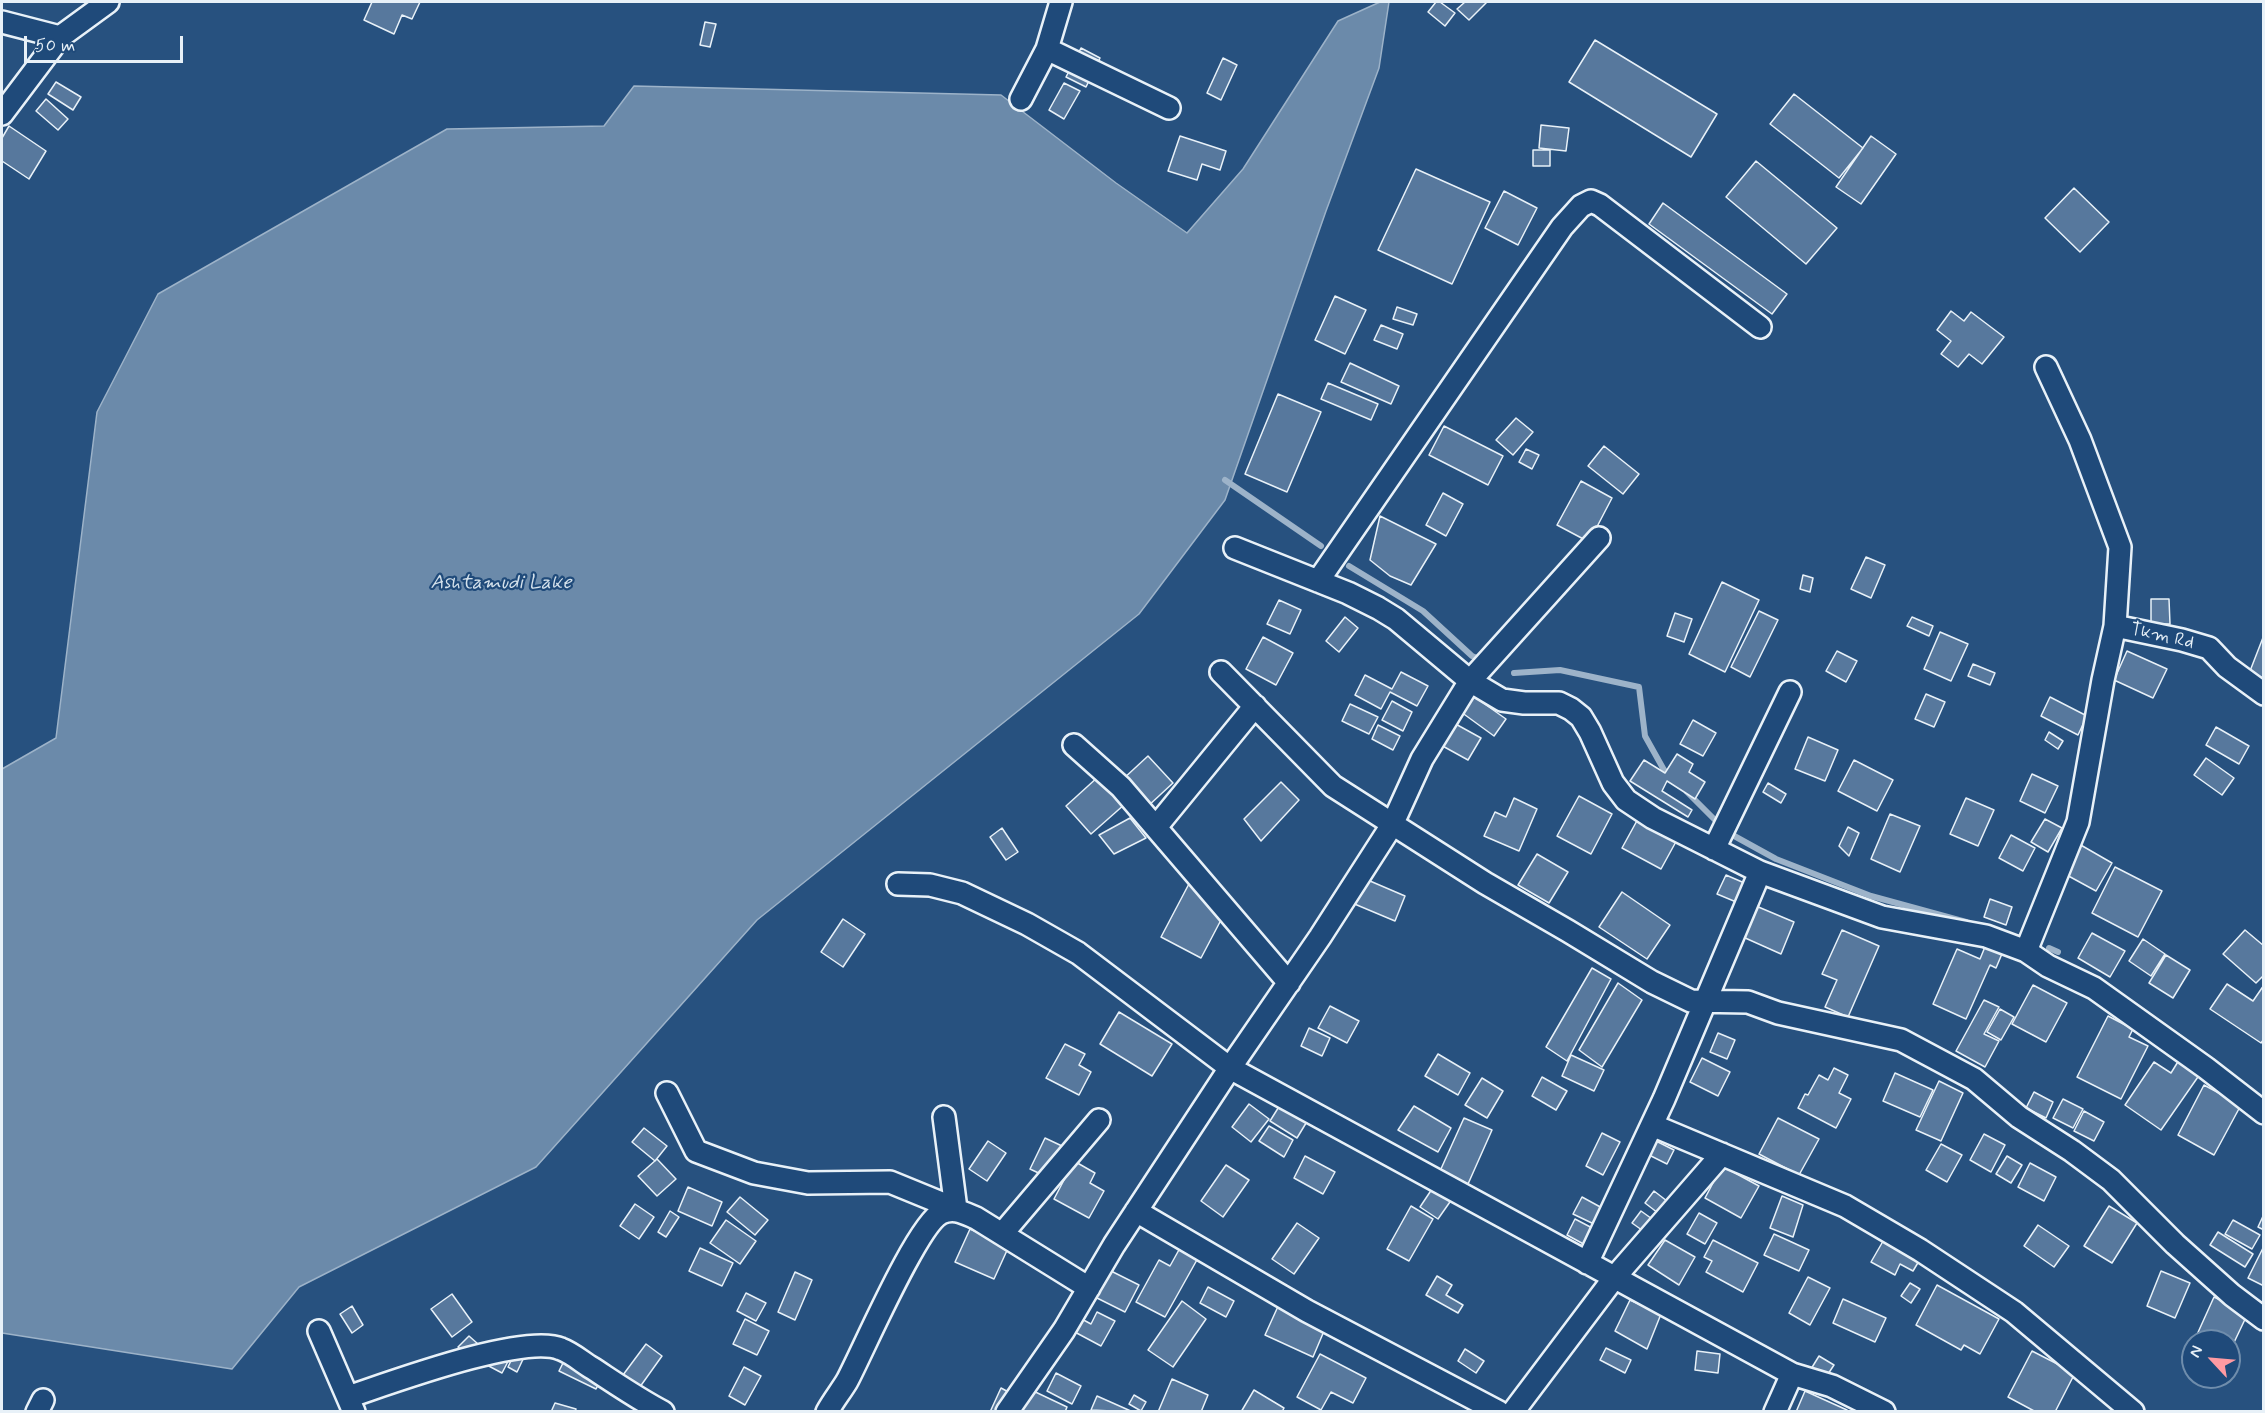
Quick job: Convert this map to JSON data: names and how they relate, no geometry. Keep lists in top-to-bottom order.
{
  "streets": {
    "street": ["Tkm Rd"]
  },
  "water": ["Ashtamudi Lake"],
  "scale_bar": "50 m",
  "north": "top left"
}
